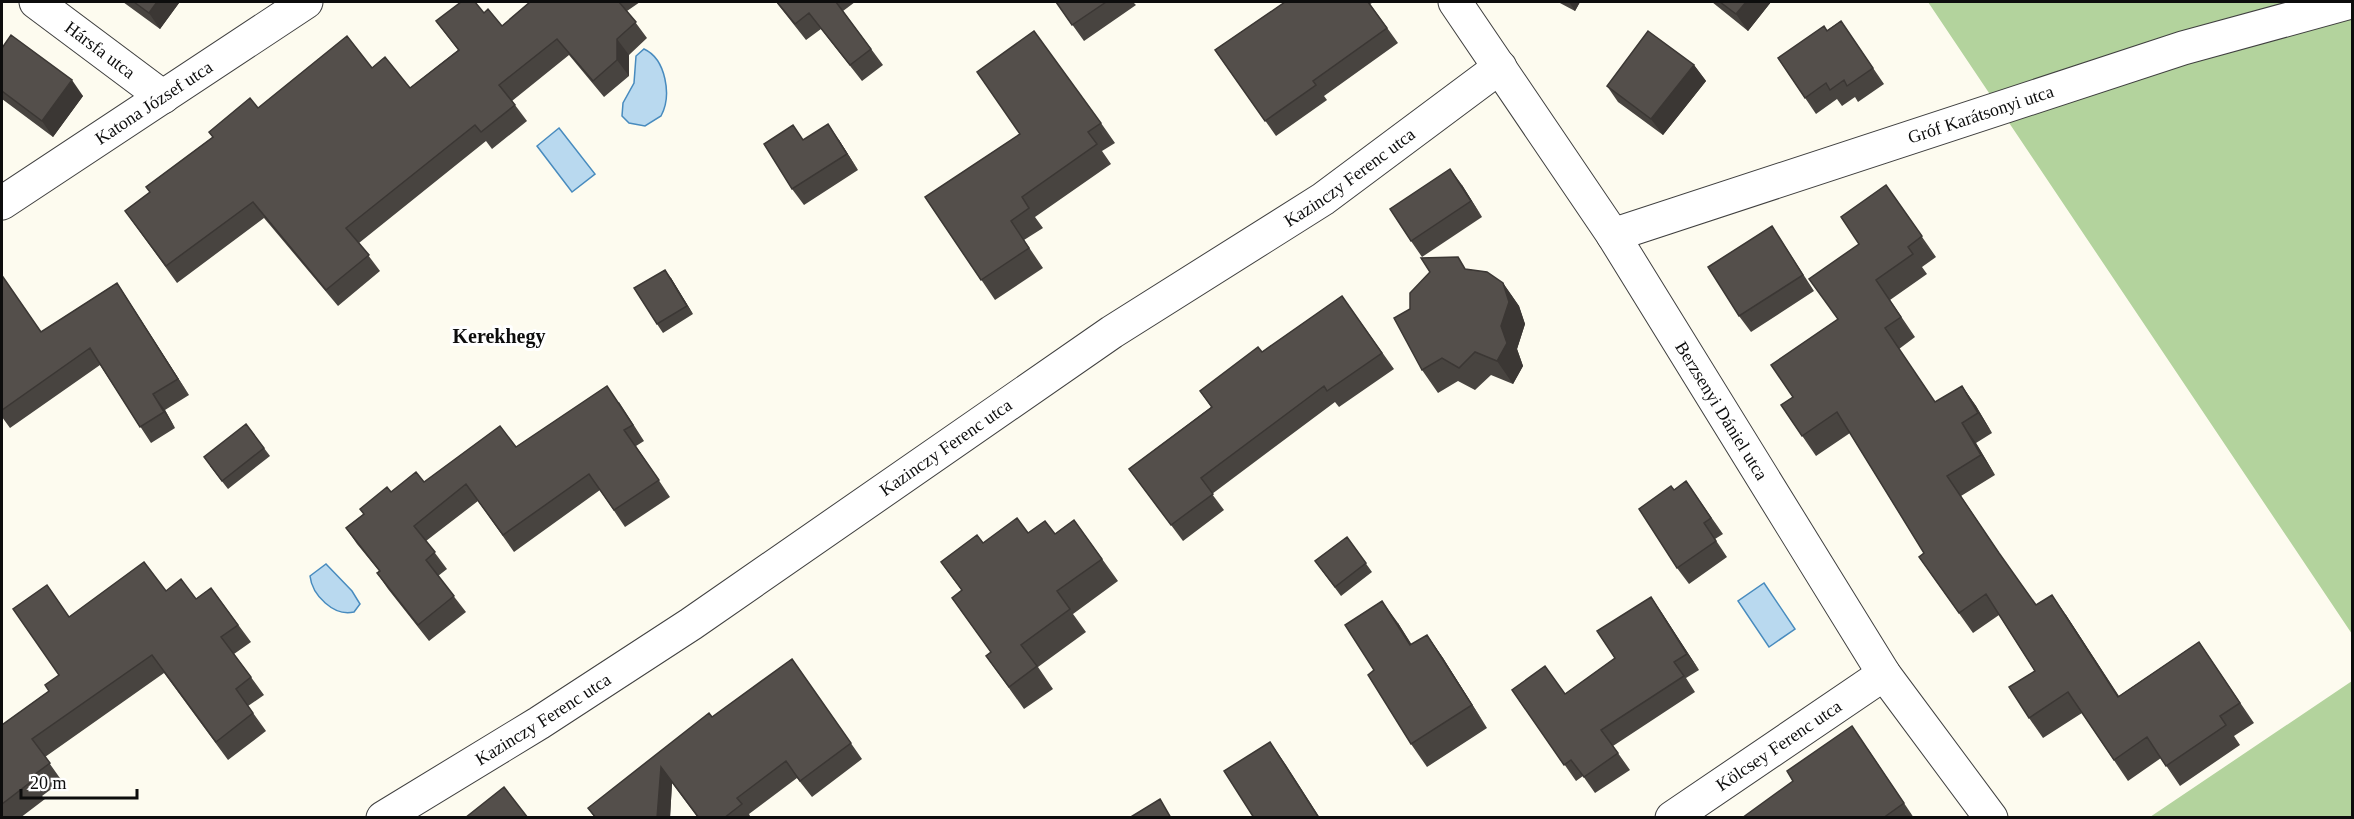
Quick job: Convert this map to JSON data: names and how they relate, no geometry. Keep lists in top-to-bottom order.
{
  "streets": {
    "street": [
      "Hársfa utca",
      "Katona József utca",
      "Gróf Karátsonyi utca",
      "Kazinczy Ferenc utca",
      "Berzsenyi Dániel utca",
      "Kölcsey Ferenc utca"
    ]
  },
  "crossings": [
    ["Hársfa utca", "Katona József utca"],
    ["Gróf Karátsonyi utca", "Berzsenyi Dániel utca"],
    ["Kazinczy Ferenc utca", "Berzsenyi Dániel utca"],
    ["Berzsenyi Dániel utca", "Kölcsey Ferenc utca"]
  ],
  "districts": ["Kerekhegy"],
  "scale_bar": "20 m"
}
